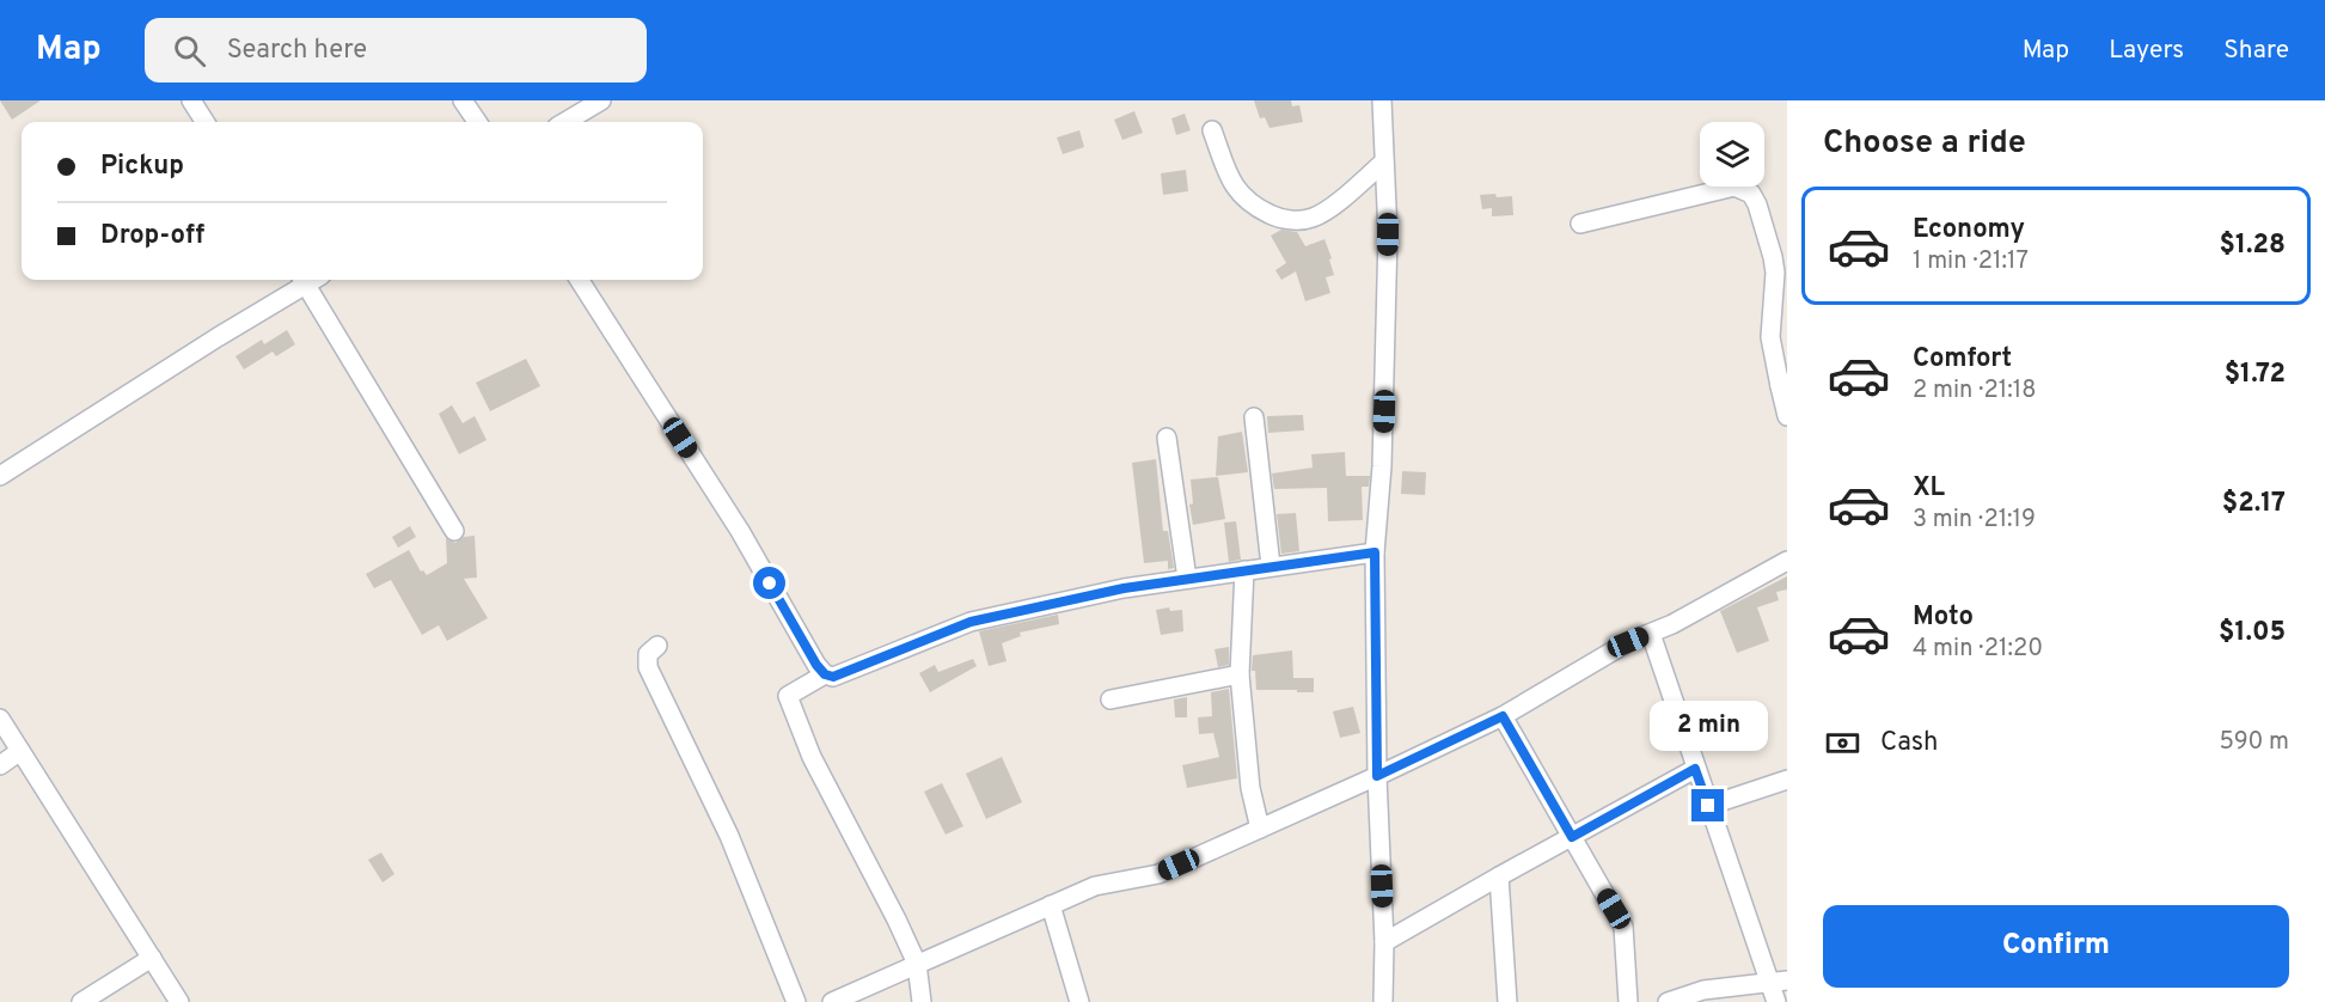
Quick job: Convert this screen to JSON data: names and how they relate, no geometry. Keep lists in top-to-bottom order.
{
  "page": {
    "header": "Map",
    "search": "Search here",
    "nav": ["Map", "Layers", "Share"],
    "heading": "Choose a ride",
    "banner": ["Pickup", "Drop-off"],
    "list": [
      {
        "name": "Economy",
        "note": "1 min · 21:17",
        "value": "$1.28"
      },
      {
        "name": "Comfort",
        "note": "2 min · 21:18",
        "value": "$1.72"
      },
      {
        "name": "XL",
        "note": "3 min · 21:19",
        "value": "$2.17"
      },
      {
        "name": "Moto",
        "note": "4 min · 21:20",
        "value": "$1.05"
      }
    ],
    "bubble": "2 min",
    "pay": ["Cash", "590 m"],
    "buttons": "Confirm"
  }
}
